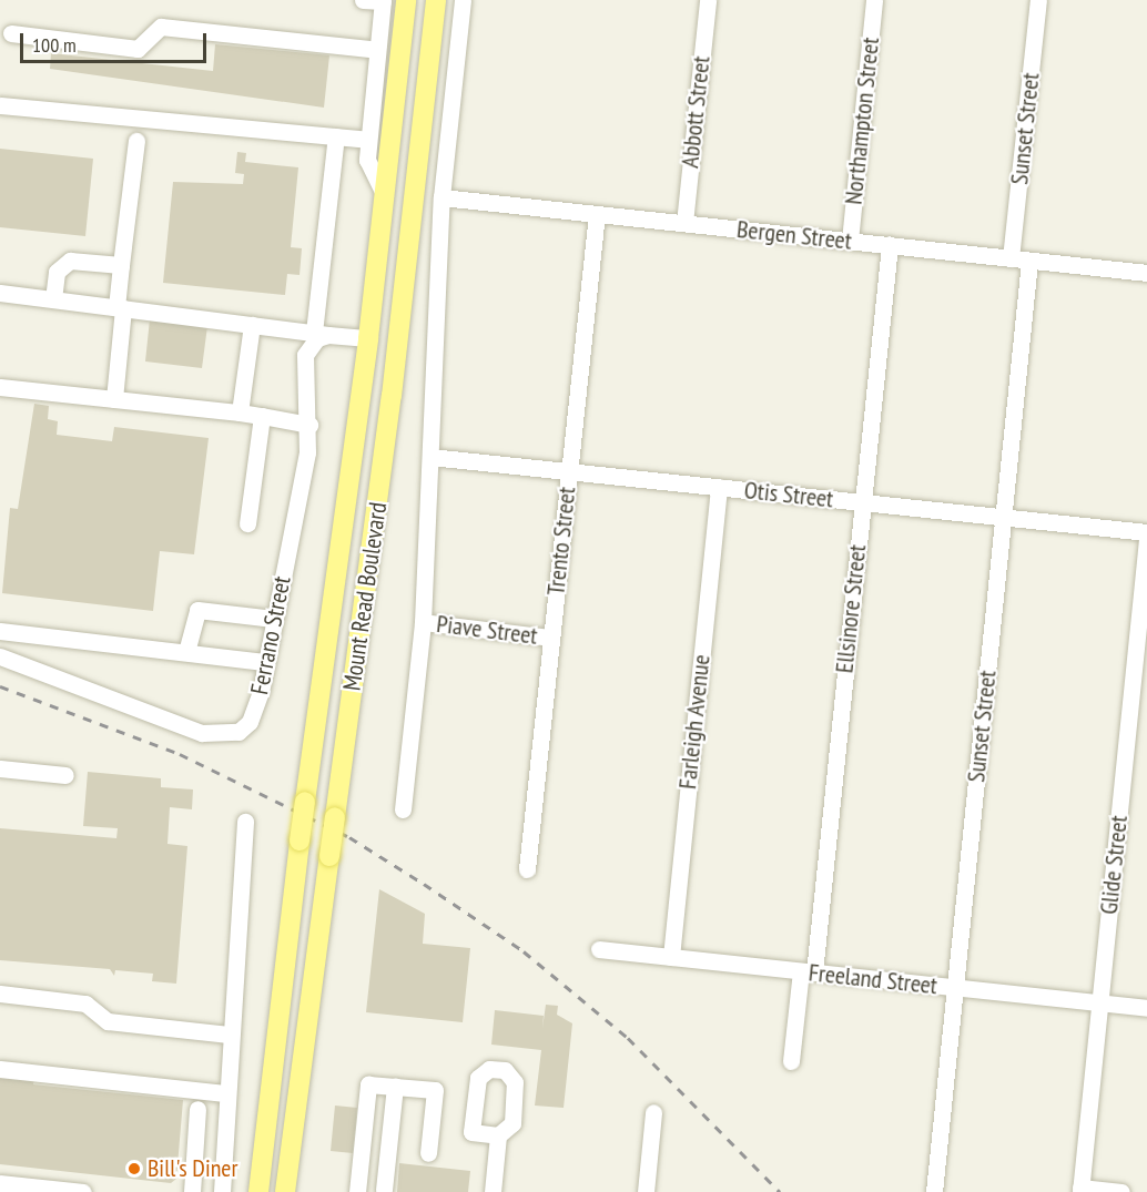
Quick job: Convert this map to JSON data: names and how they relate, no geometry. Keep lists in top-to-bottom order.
{
  "streets": {
    "main road": ["Mount Read Boulevard"],
    "street": [
      "Abbott Street",
      "Northampton Street",
      "Sunset Street",
      "Bergen Street",
      "Otis Street",
      "Trento Street",
      "Ellsinore Street",
      "Piave Street",
      "Ferrano Street",
      "Farleigh Avenue",
      "Glide Street",
      "Freeland Street"
    ]
  },
  "crossings": [
    ["Abbott Street", "Bergen Street"],
    ["Northampton Street", "Bergen Street"],
    ["Sunset Street", "Bergen Street"],
    ["Sunset Street", "Otis Street"],
    ["Sunset Street", "Freeland Street"],
    ["Bergen Street", "Trento Street"],
    ["Bergen Street", "Mount Read Boulevard"],
    ["Bergen Street", "Ellsinore Street"],
    ["Otis Street", "Trento Street"],
    ["Otis Street", "Mount Read Boulevard"],
    ["Otis Street", "Ellsinore Street"],
    ["Otis Street", "Farleigh Avenue"],
    ["Trento Street", "Piave Street"],
    ["Mount Read Boulevard", "Piave Street"],
    ["Ellsinore Street", "Freeland Street"],
    ["Farleigh Avenue", "Freeland Street"],
    ["Glide Street", "Freeland Street"]
  ],
  "places": ["Bill's Diner"],
  "scale_bar": "100 m"
}
